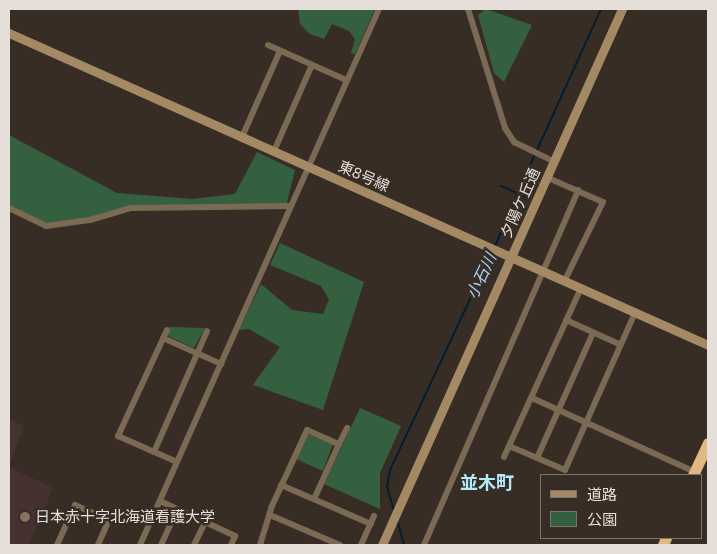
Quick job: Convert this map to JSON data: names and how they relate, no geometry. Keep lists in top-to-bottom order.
{
  "streets": {
    "street": ["東8号線", "夕陽ケ丘通"]
  },
  "crossings": [
    ["東8号線", "夕陽ケ丘通"]
  ],
  "districts": ["並木町"],
  "water": ["小石川"],
  "places": ["日本赤十字北海道看護大学"],
  "legend": ["道路", "公園"]
}
